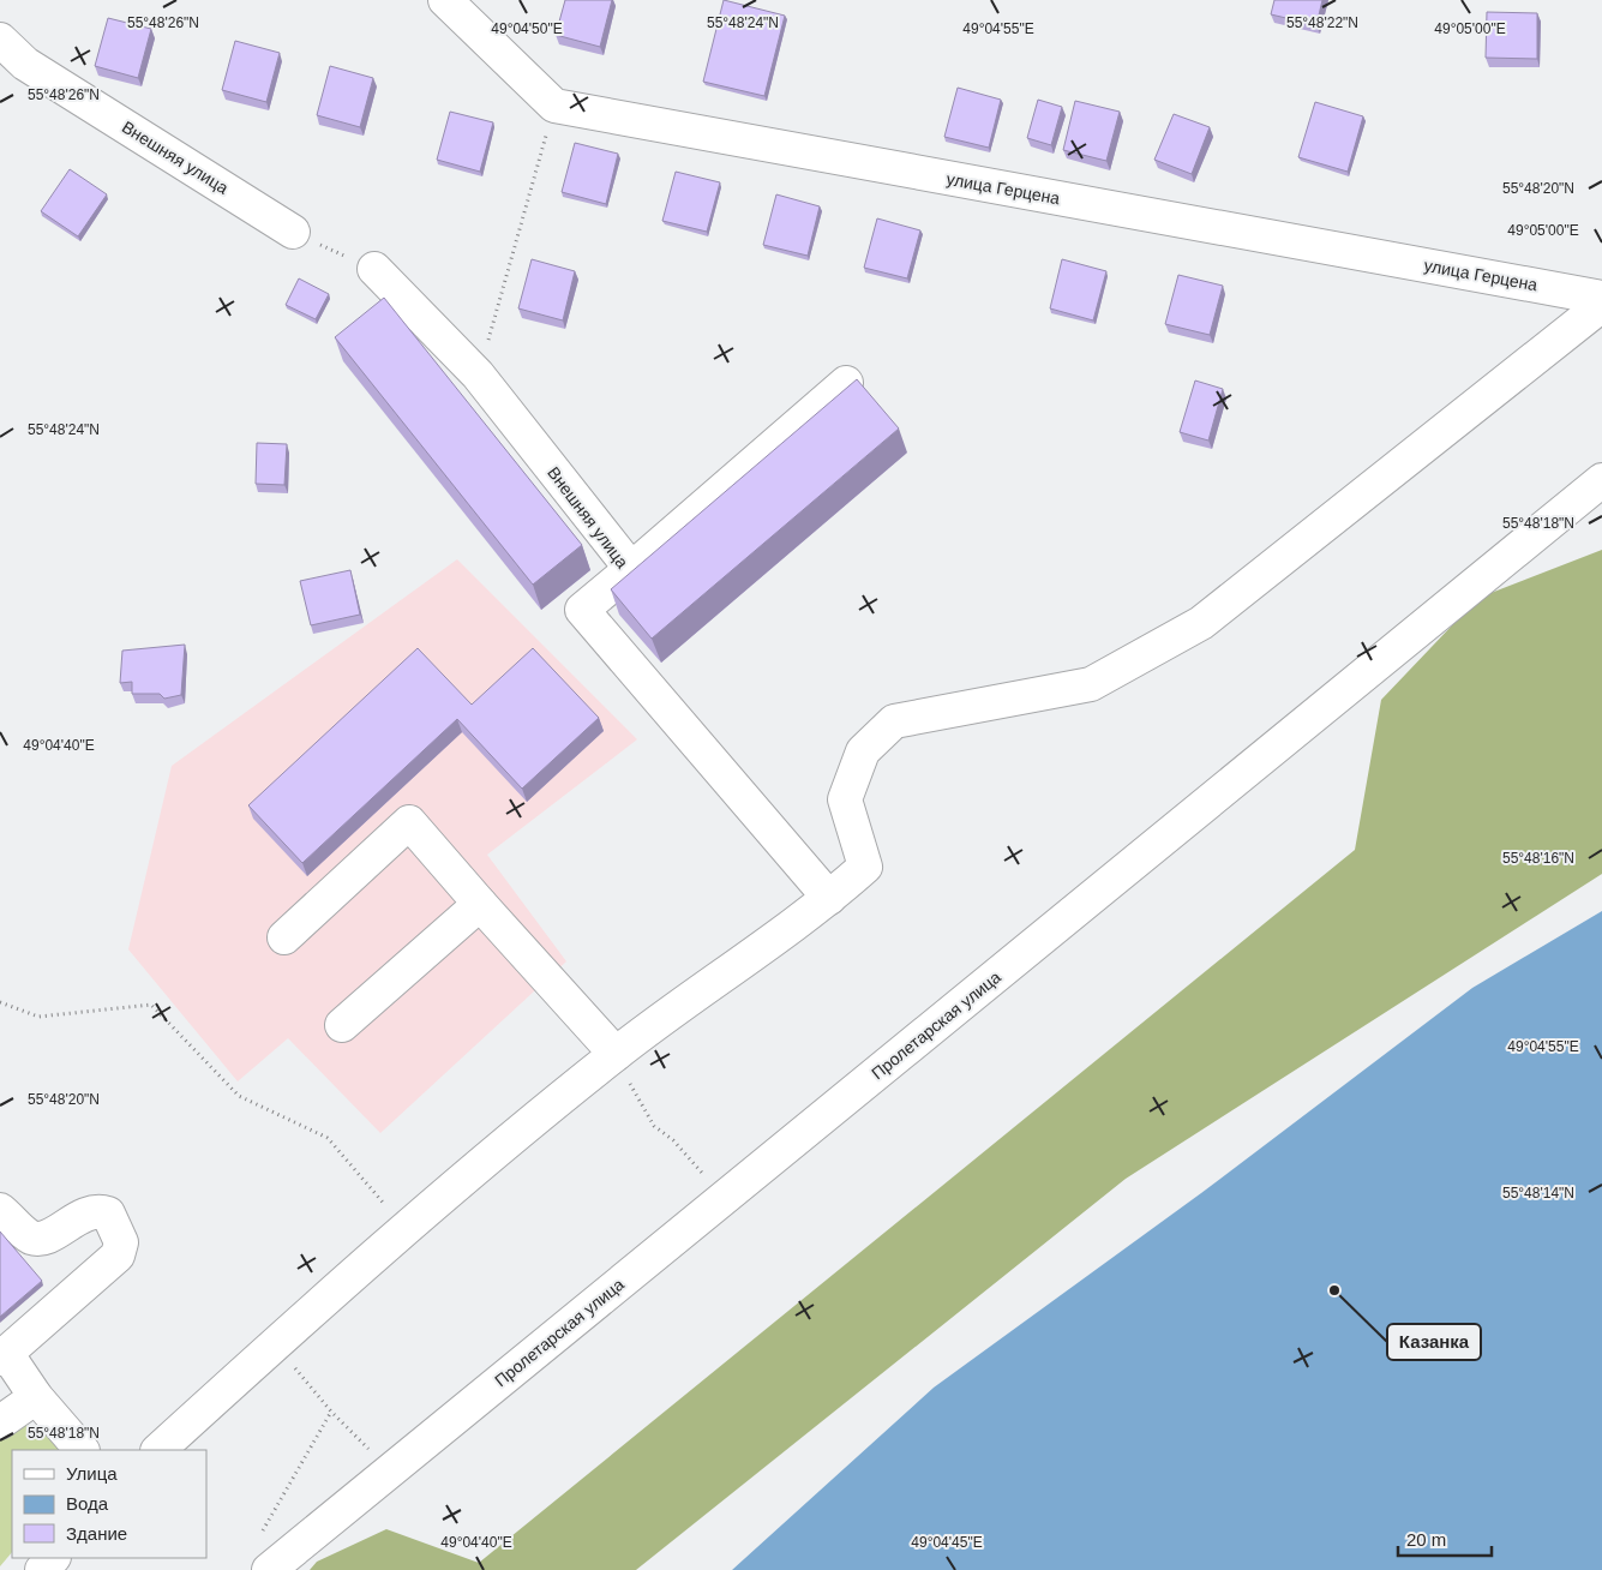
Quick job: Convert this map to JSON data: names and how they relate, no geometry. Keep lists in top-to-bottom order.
{
  "streets": {
    "street": ["Внешняя улица", "улица Герцена", "Пролетарская улица"]
  },
  "places": ["Казанка"],
  "legend": ["Улица", "Вода", "Здание"],
  "scale_bar": "20 m",
  "coordinates": [
    "55°48'24\"N",
    "55°48'22\"N",
    "55°48'26\"N",
    "49°04'50\"E",
    "49°04'55\"E",
    "49°05'00\"E",
    "55°48'20\"N",
    "55°48'18\"N",
    "49°04'40\"E",
    "55°48'16\"N",
    "55°48'14\"N",
    "49°04'45\"E"
  ]
}
